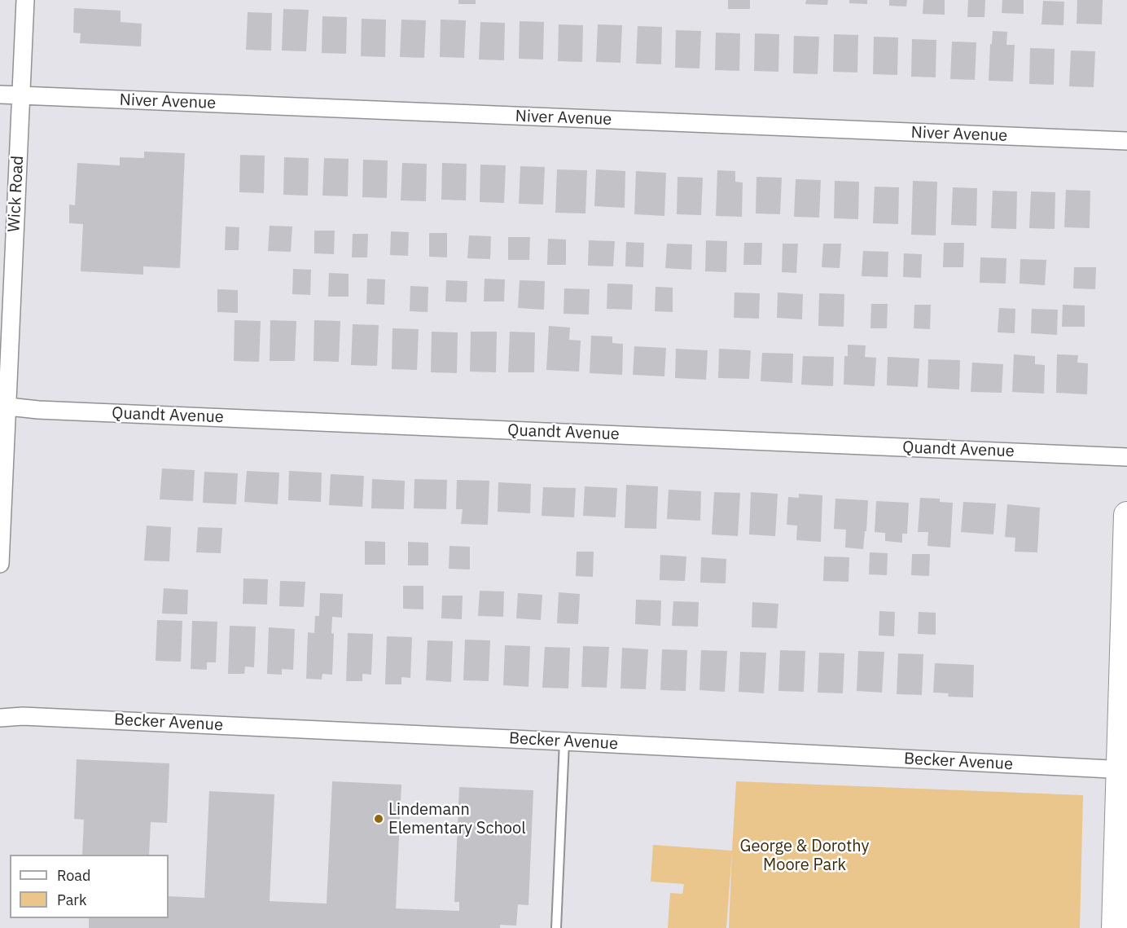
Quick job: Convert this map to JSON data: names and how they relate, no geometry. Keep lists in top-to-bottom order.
{
  "streets": {
    "street": [
      "Niver Avenue",
      "Wick Road",
      "Quandt Avenue",
      "Becker Avenue"
    ]
  },
  "crossings": [
    ["Niver Avenue", "Wick Road"],
    ["Wick Road", "Quandt Avenue"]
  ],
  "parks": ["George & Dorothy Moore Park"],
  "places": ["Lindemann Elementary School"],
  "legend": ["Road", "Park"]
}
